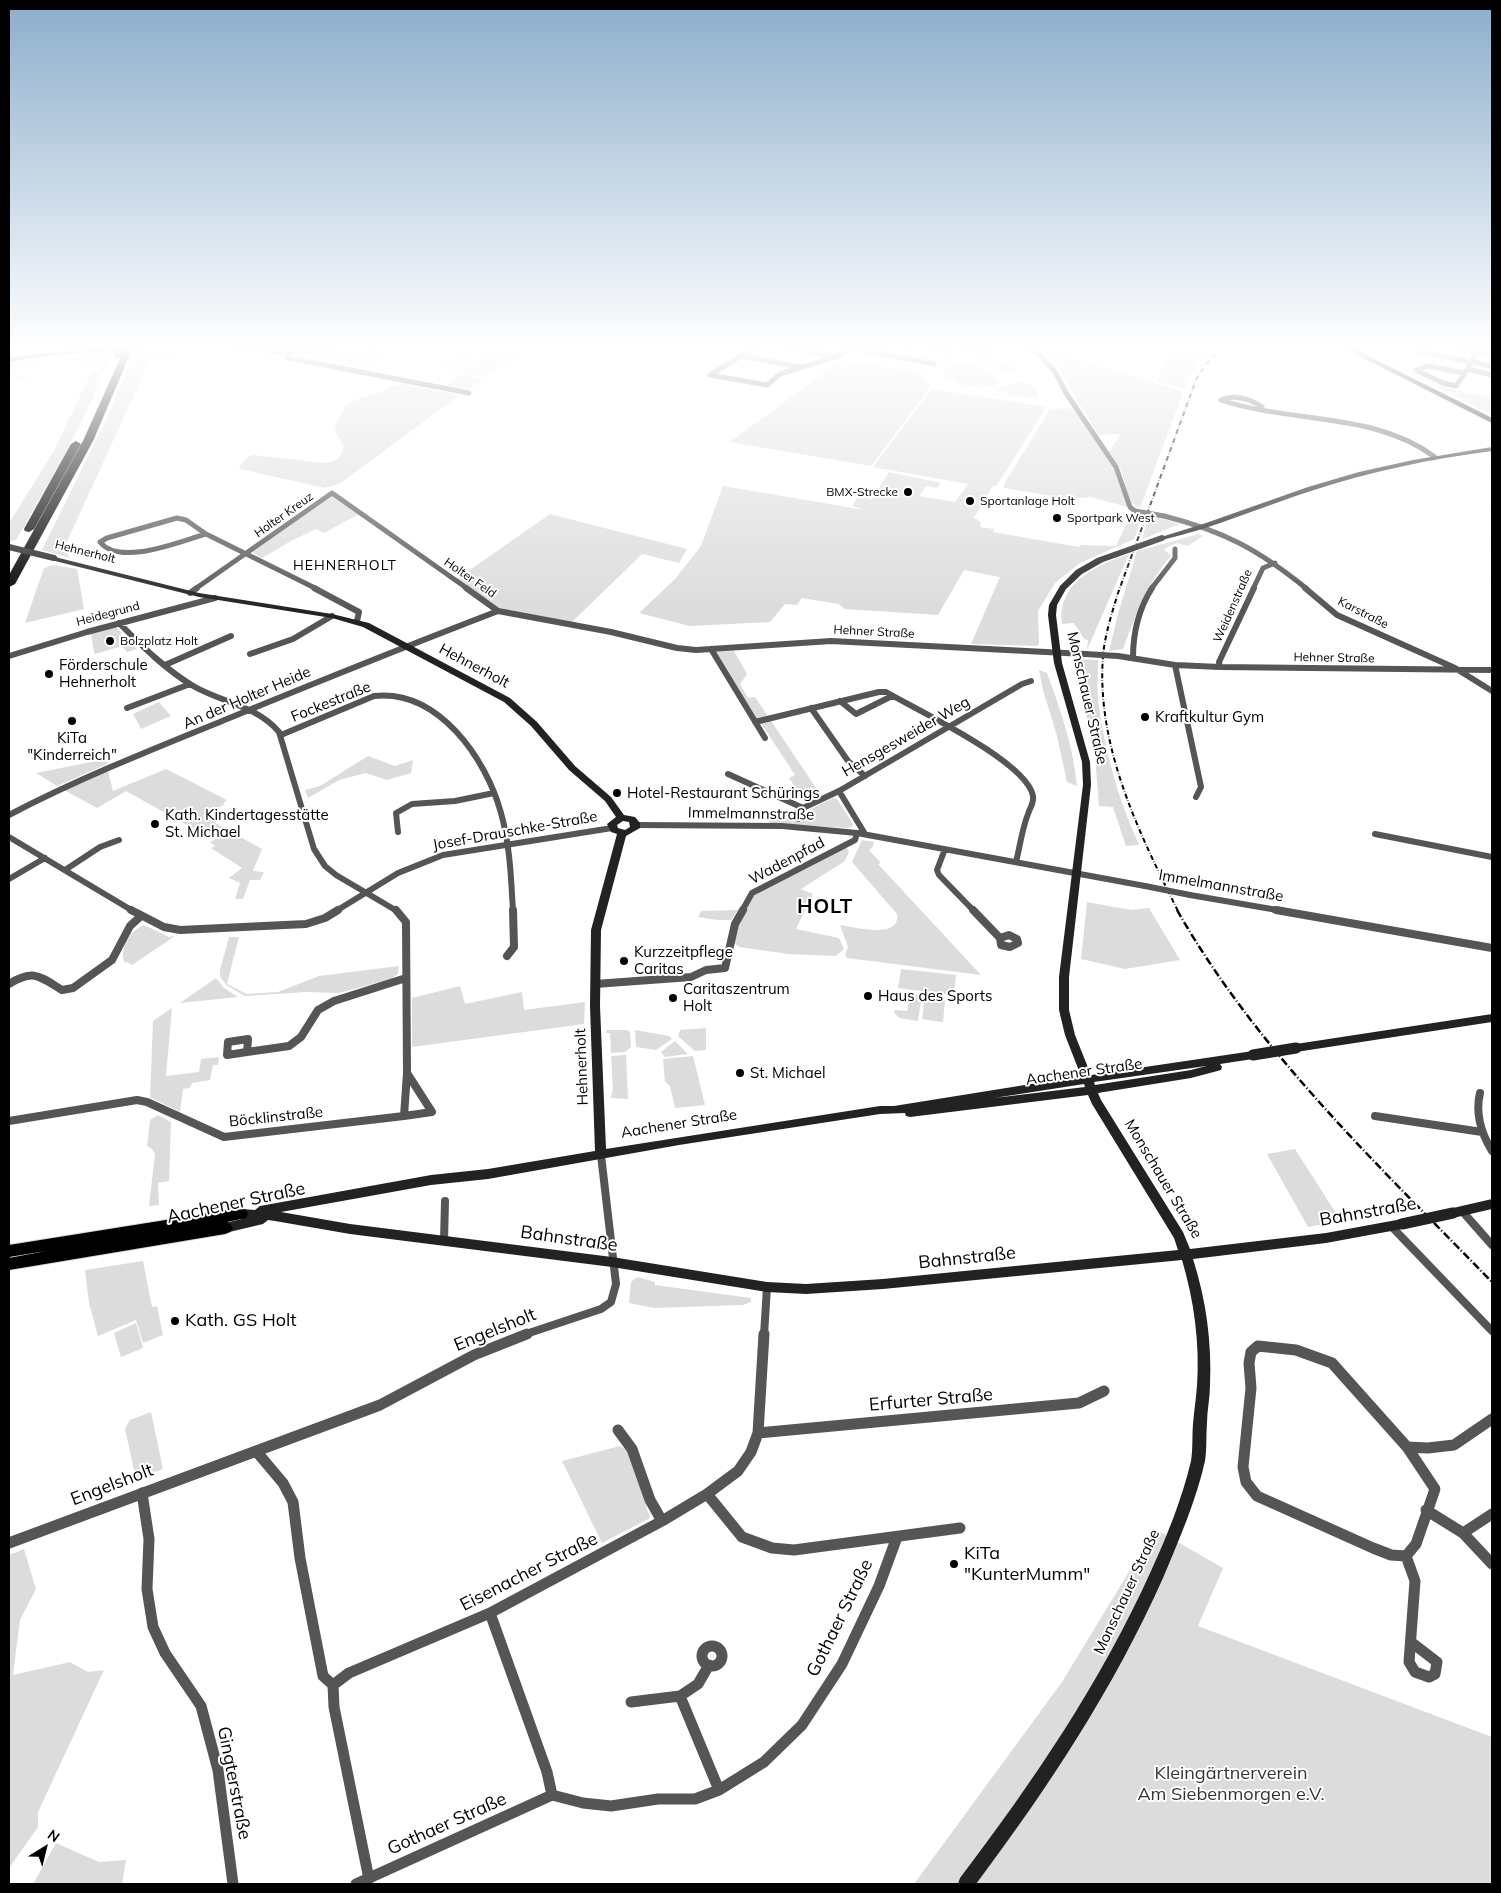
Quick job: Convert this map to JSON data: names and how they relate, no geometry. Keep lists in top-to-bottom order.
{
  "streets": {
    "main road": [
      "Hehnerholt",
      "Monschauer Straße",
      "Aachener Straße",
      "Bahnstraße"
    ],
    "street": [
      "Holter Kreuz",
      "Holter Feld",
      "Weidenstraße",
      "Karstraße",
      "Heidegrund",
      "Hehner Straße",
      "An der Holter Heide",
      "Fockestraße",
      "Hensgesweider Weg",
      "Immelmannstraße",
      "Josef-Drauschke-Straße",
      "Wadenpfad",
      "Böcklinstraße",
      "Engelsholt",
      "Erfurter Straße",
      "Eisenacher Straße",
      "Gothaer Straße",
      "Gingterstraße"
    ]
  },
  "crossings": [
    ["Holter Kreuz", "Hehnerholt"],
    ["Holter Kreuz", "Holter Feld"],
    ["Hehnerholt", "Heidegrund"],
    ["Hehnerholt", "An der Holter Heide"],
    ["Hehnerholt", "Immelmannstraße"],
    ["Hehnerholt", "Wadenpfad"],
    ["Hehnerholt", "Aachener Straße"],
    ["Hehnerholt", "Engelsholt"],
    ["Holter Feld", "Hehner Straße"],
    ["Holter Feld", "An der Holter Heide"],
    ["Weidenstraße", "Karstraße"],
    ["Weidenstraße", "Hehner Straße"],
    ["Karstraße", "Hehner Straße"],
    ["Karstraße", "Monschauer Straße"],
    ["Hehner Straße", "Monschauer Straße"],
    ["Monschauer Straße", "Immelmannstraße"],
    ["Monschauer Straße", "Aachener Straße"],
    ["Monschauer Straße", "Bahnstraße"],
    ["Fockestraße", "Josef-Drauschke-Straße"],
    ["Immelmannstraße", "Wadenpfad"],
    ["Aachener Straße", "Bahnstraße"],
    ["Aachener Straße", "Engelsholt"],
    ["Bahnstraße", "Engelsholt"],
    ["Bahnstraße", "Eisenacher Straße"],
    ["Engelsholt", "Gingterstraße"],
    ["Erfurter Straße", "Eisenacher Straße"],
    ["Eisenacher Straße", "Gothaer Straße"]
  ],
  "districts": ["HEHNERHOLT", "HOLT"],
  "parks": ["Kleingärtnerverein Am Siebenmorgen e.V."],
  "places": [
    "BMX-Strecke",
    "Sportanlage Holt",
    "Sportpark West",
    "Bolzplatz Holt",
    "Förderschule Hehnerholt",
    "Kraftkultur Gym",
    "KiTa \"Kinderreich\"",
    "Hotel-Restaurant Schürings",
    "Kath. Kindertagesstätte St. Michael",
    "Kurzzeitpflege Caritas",
    "Haus des Sports",
    "Caritaszentrum Holt",
    "St. Michael",
    "Kath. GS Holt",
    "KiTa \"KunterMumm\""
  ],
  "north": "top right"
}
